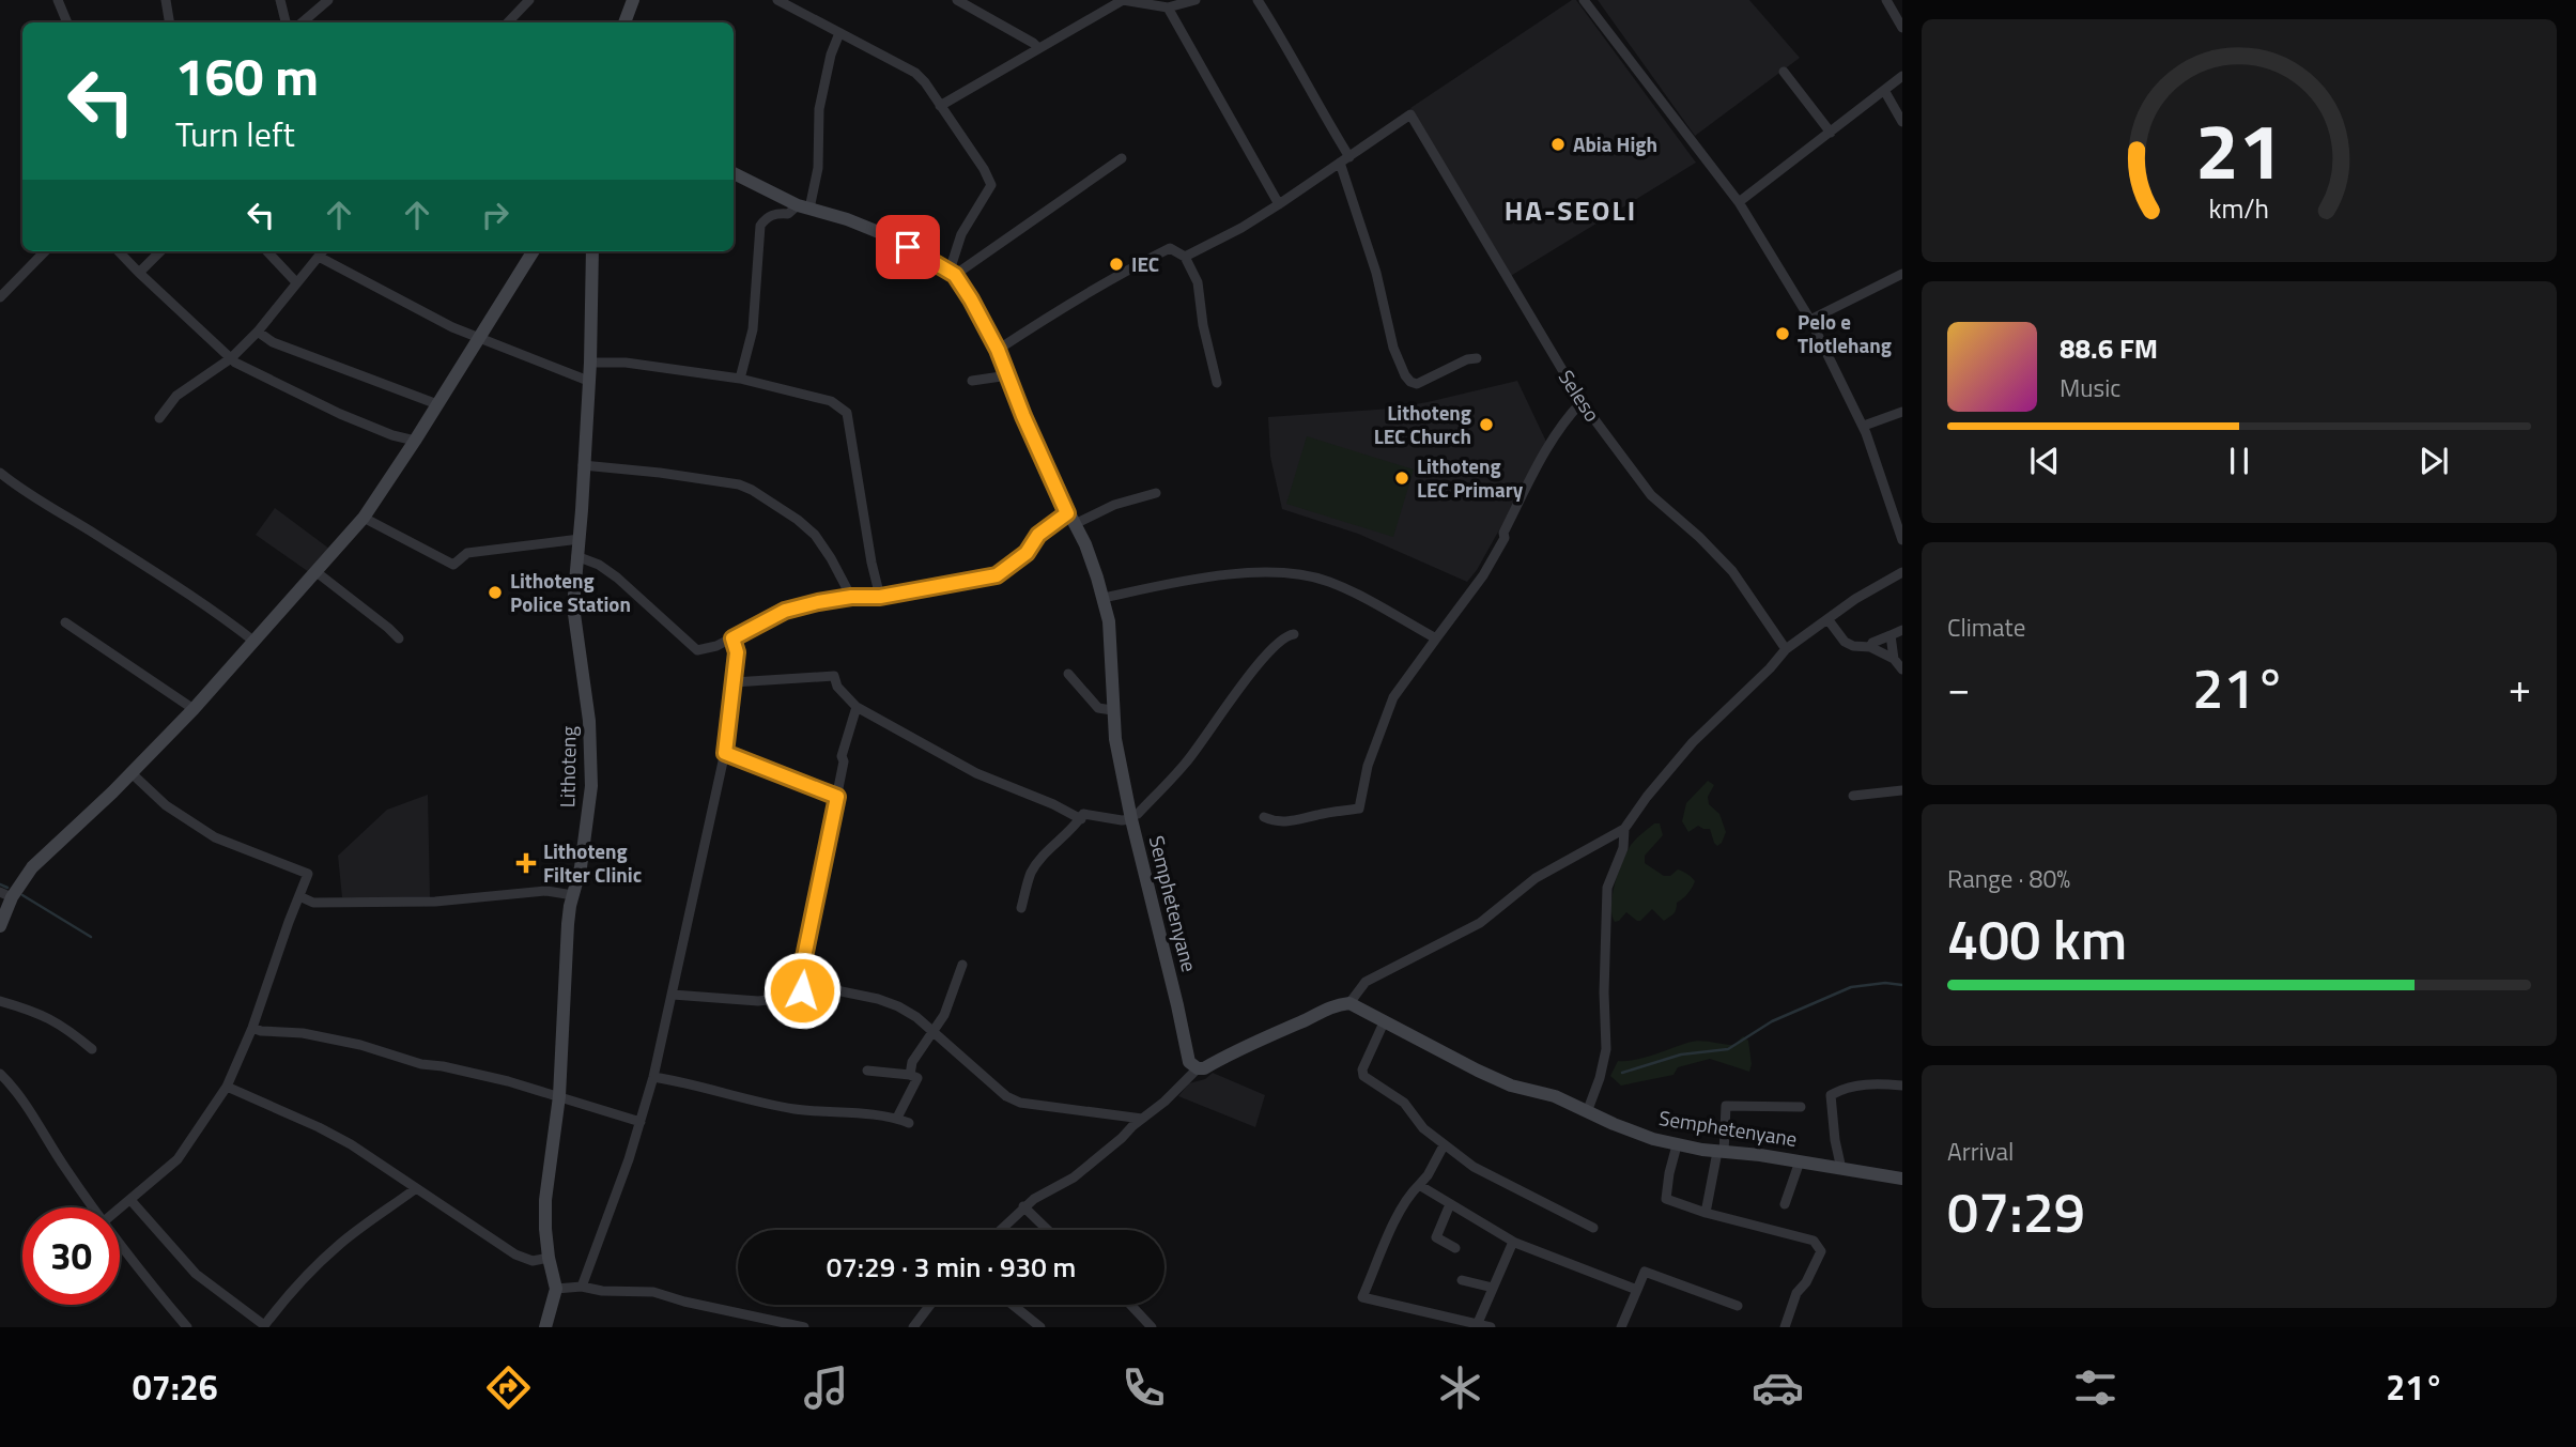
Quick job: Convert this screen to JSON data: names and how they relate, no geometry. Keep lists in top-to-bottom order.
{
  "streets": {
    "main road": ["Lithoteng", "Semphetenyane"],
    "street": ["Seleso"]
  },
  "districts": ["HA-SEOLI"],
  "places": {
    "other": [
      "Abia High",
      "IEC",
      "Pelo e Tlotlehang",
      "Lithoteng LEC Church",
      "Lithoteng LEC Primary",
      "Lithoteng Police Station"
    ],
    "health": ["Lithoteng Filter Clinic"]
  },
  "page": {
    "turn": ["160 m", "Turn left"],
    "song": ["88.6 FM", "Music"],
    "tile": [
      "Climate",
      ["Range · 80%", "400 km"],
      ["Arrival", "07:29"]
    ],
    "heat": ["−", "21°", "+"],
    "limit": "30",
    "trip": "07:29 · 3 min · 930 m",
    "tabs": ["07:26", "21°"],
    "gauge": ["21", "km/h"]
  }
}
